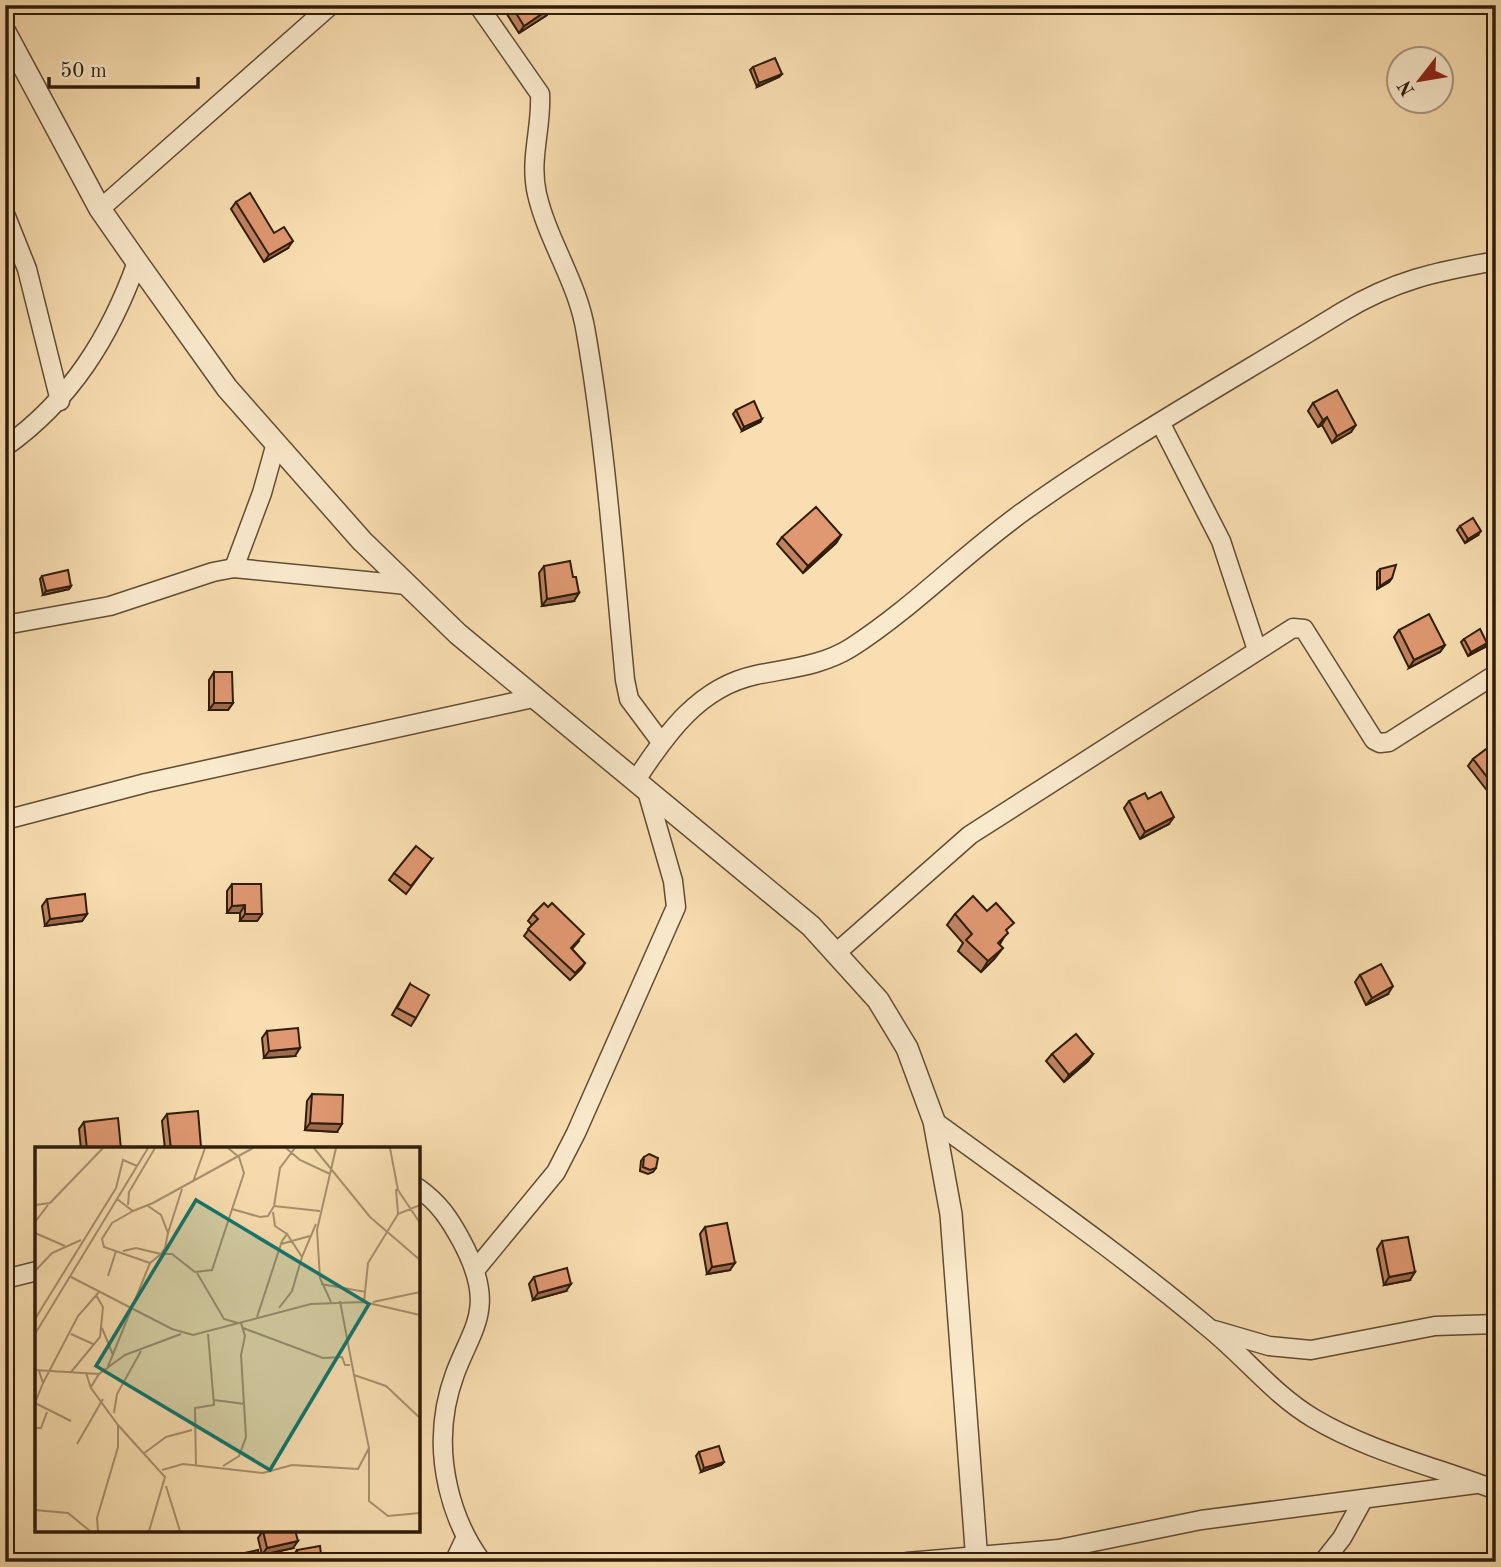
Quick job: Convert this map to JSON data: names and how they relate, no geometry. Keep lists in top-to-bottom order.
{
  "scale_bar": "50 m",
  "north": "bottom left"
}
